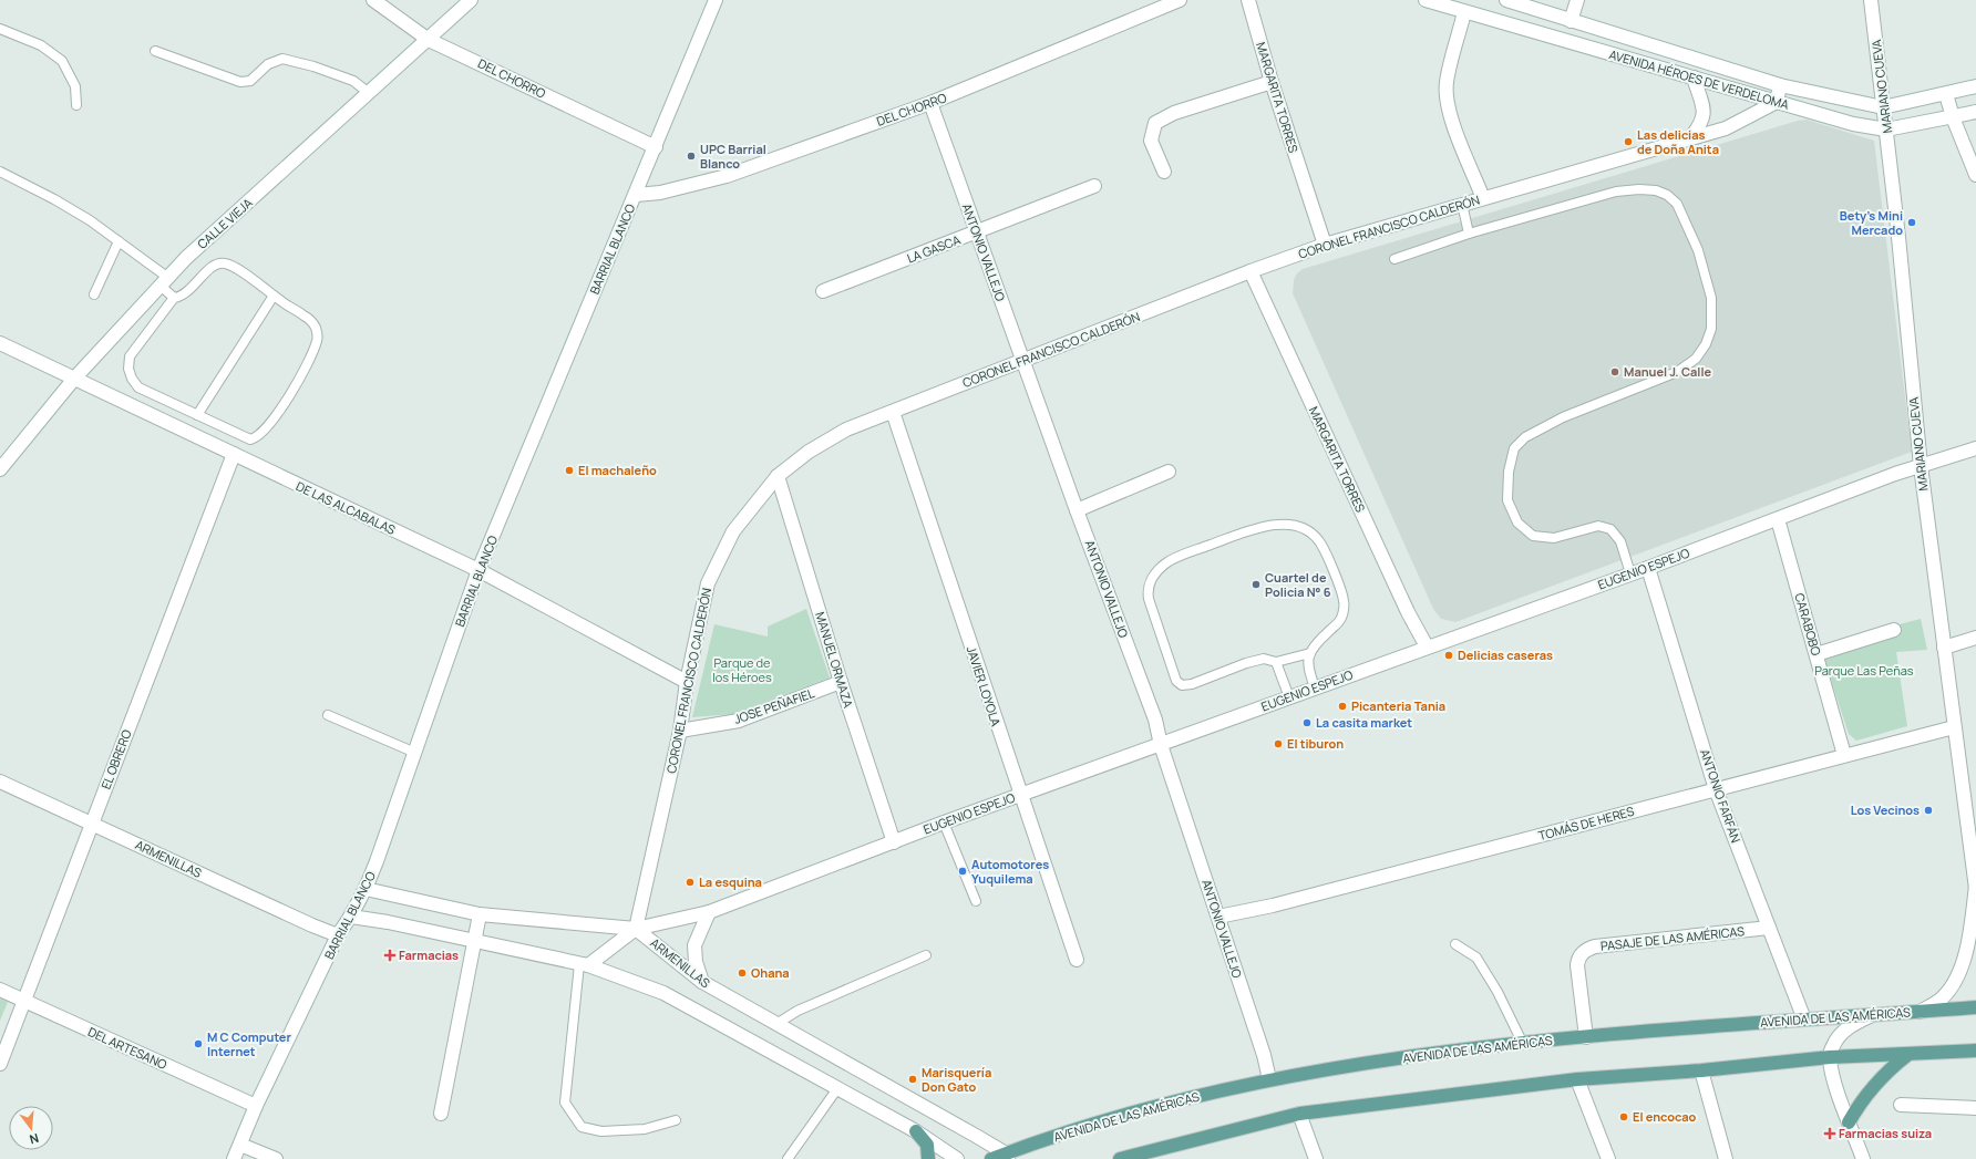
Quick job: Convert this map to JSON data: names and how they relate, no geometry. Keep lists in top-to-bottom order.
{
  "streets": {
    "main road": ["AVENIDA DE LAS AMÉRICAS"],
    "street": [
      "DEL CHORRO",
      "AVENIDA HÉROES DE VERDELOMA",
      "MARIANO CUEVA",
      "MARGARITA TORRES",
      "CALLE VIEJA",
      "CORONEL FRANCISCO CALDERÓN",
      "BARRIAL BLANCO",
      "LA GASCA",
      "ANTONIO VALLEJO",
      "DE LAS ALCABALAS",
      "EUGENIO ESPEJO",
      "CARABOBO",
      "MANUEL ORMAZA",
      "JAVIER LOYOLA",
      "JOSE PEÑAFIEL",
      "EL OBRERO",
      "ANTONIO FARFÁN",
      "TOMÁS DE HERES",
      "ARMENILLAS",
      "PASAJE DE LAS AMÉRICAS",
      "DEL ARTESANO"
    ]
  },
  "crossings": [
    ["DEL CHORRO", "CALLE VIEJA"],
    ["DEL CHORRO", "BARRIAL BLANCO"],
    ["DEL CHORRO", "ANTONIO VALLEJO"],
    ["AVENIDA HÉROES DE VERDELOMA", "MARIANO CUEVA"],
    ["AVENIDA HÉROES DE VERDELOMA", "CORONEL FRANCISCO CALDERÓN"],
    ["MARIANO CUEVA", "EUGENIO ESPEJO"],
    ["MARIANO CUEVA", "TOMÁS DE HERES"],
    ["MARIANO CUEVA", "AVENIDA DE LAS AMÉRICAS"],
    ["MARGARITA TORRES", "CORONEL FRANCISCO CALDERÓN"],
    ["MARGARITA TORRES", "EUGENIO ESPEJO"],
    ["CALLE VIEJA", "DE LAS ALCABALAS"],
    ["CORONEL FRANCISCO CALDERÓN", "ANTONIO VALLEJO"],
    ["CORONEL FRANCISCO CALDERÓN", "DE LAS ALCABALAS"],
    ["CORONEL FRANCISCO CALDERÓN", "EUGENIO ESPEJO"],
    ["CORONEL FRANCISCO CALDERÓN", "MANUEL ORMAZA"],
    ["CORONEL FRANCISCO CALDERÓN", "JAVIER LOYOLA"],
    ["CORONEL FRANCISCO CALDERÓN", "JOSE PEÑAFIEL"],
    ["CORONEL FRANCISCO CALDERÓN", "ARMENILLAS"],
    ["BARRIAL BLANCO", "DE LAS ALCABALAS"],
    ["BARRIAL BLANCO", "ARMENILLAS"],
    ["BARRIAL BLANCO", "DEL ARTESANO"],
    ["LA GASCA", "ANTONIO VALLEJO"],
    ["ANTONIO VALLEJO", "EUGENIO ESPEJO"],
    ["ANTONIO VALLEJO", "TOMÁS DE HERES"],
    ["ANTONIO VALLEJO", "AVENIDA DE LAS AMÉRICAS"],
    ["DE LAS ALCABALAS", "EL OBRERO"],
    ["EUGENIO ESPEJO", "CARABOBO"],
    ["EUGENIO ESPEJO", "MANUEL ORMAZA"],
    ["EUGENIO ESPEJO", "JAVIER LOYOLA"],
    ["EUGENIO ESPEJO", "ANTONIO FARFÁN"],
    ["EUGENIO ESPEJO", "ARMENILLAS"],
    ["CARABOBO", "TOMÁS DE HERES"],
    ["MANUEL ORMAZA", "JOSE PEÑAFIEL"],
    ["EL OBRERO", "ARMENILLAS"],
    ["EL OBRERO", "DEL ARTESANO"],
    ["ANTONIO FARFÁN", "TOMÁS DE HERES"],
    ["ANTONIO FARFÁN", "PASAJE DE LAS AMÉRICAS"],
    ["ANTONIO FARFÁN", "AVENIDA DE LAS AMÉRICAS"],
    ["ARMENILLAS", "AVENIDA DE LAS AMÉRICAS"],
    ["PASAJE DE LAS AMÉRICAS", "AVENIDA DE LAS AMÉRICAS"]
  ],
  "parks": ["Parque de los Héroes", "Parque Las Peñas"],
  "places": {
    "other": [
      "Las delicias de Doña Anita",
      "UPC Barrial Blanco",
      "Bety's Mini Mercado",
      "Manuel J. Calle",
      "El machaleño",
      "Cuartel de Policia N° 6",
      "Delicias caseras",
      "Picanteria Tania",
      "La casita market",
      "El tiburon",
      "Los Vecinos",
      "Automotores Yuquilema",
      "La esquina",
      "Ohana",
      "M C Computer Internet",
      "Marisquería Don Gato",
      "El encocao"
    ],
    "health": ["Farmacias", "Farmacias suiza"]
  },
  "north": "bottom"
}
